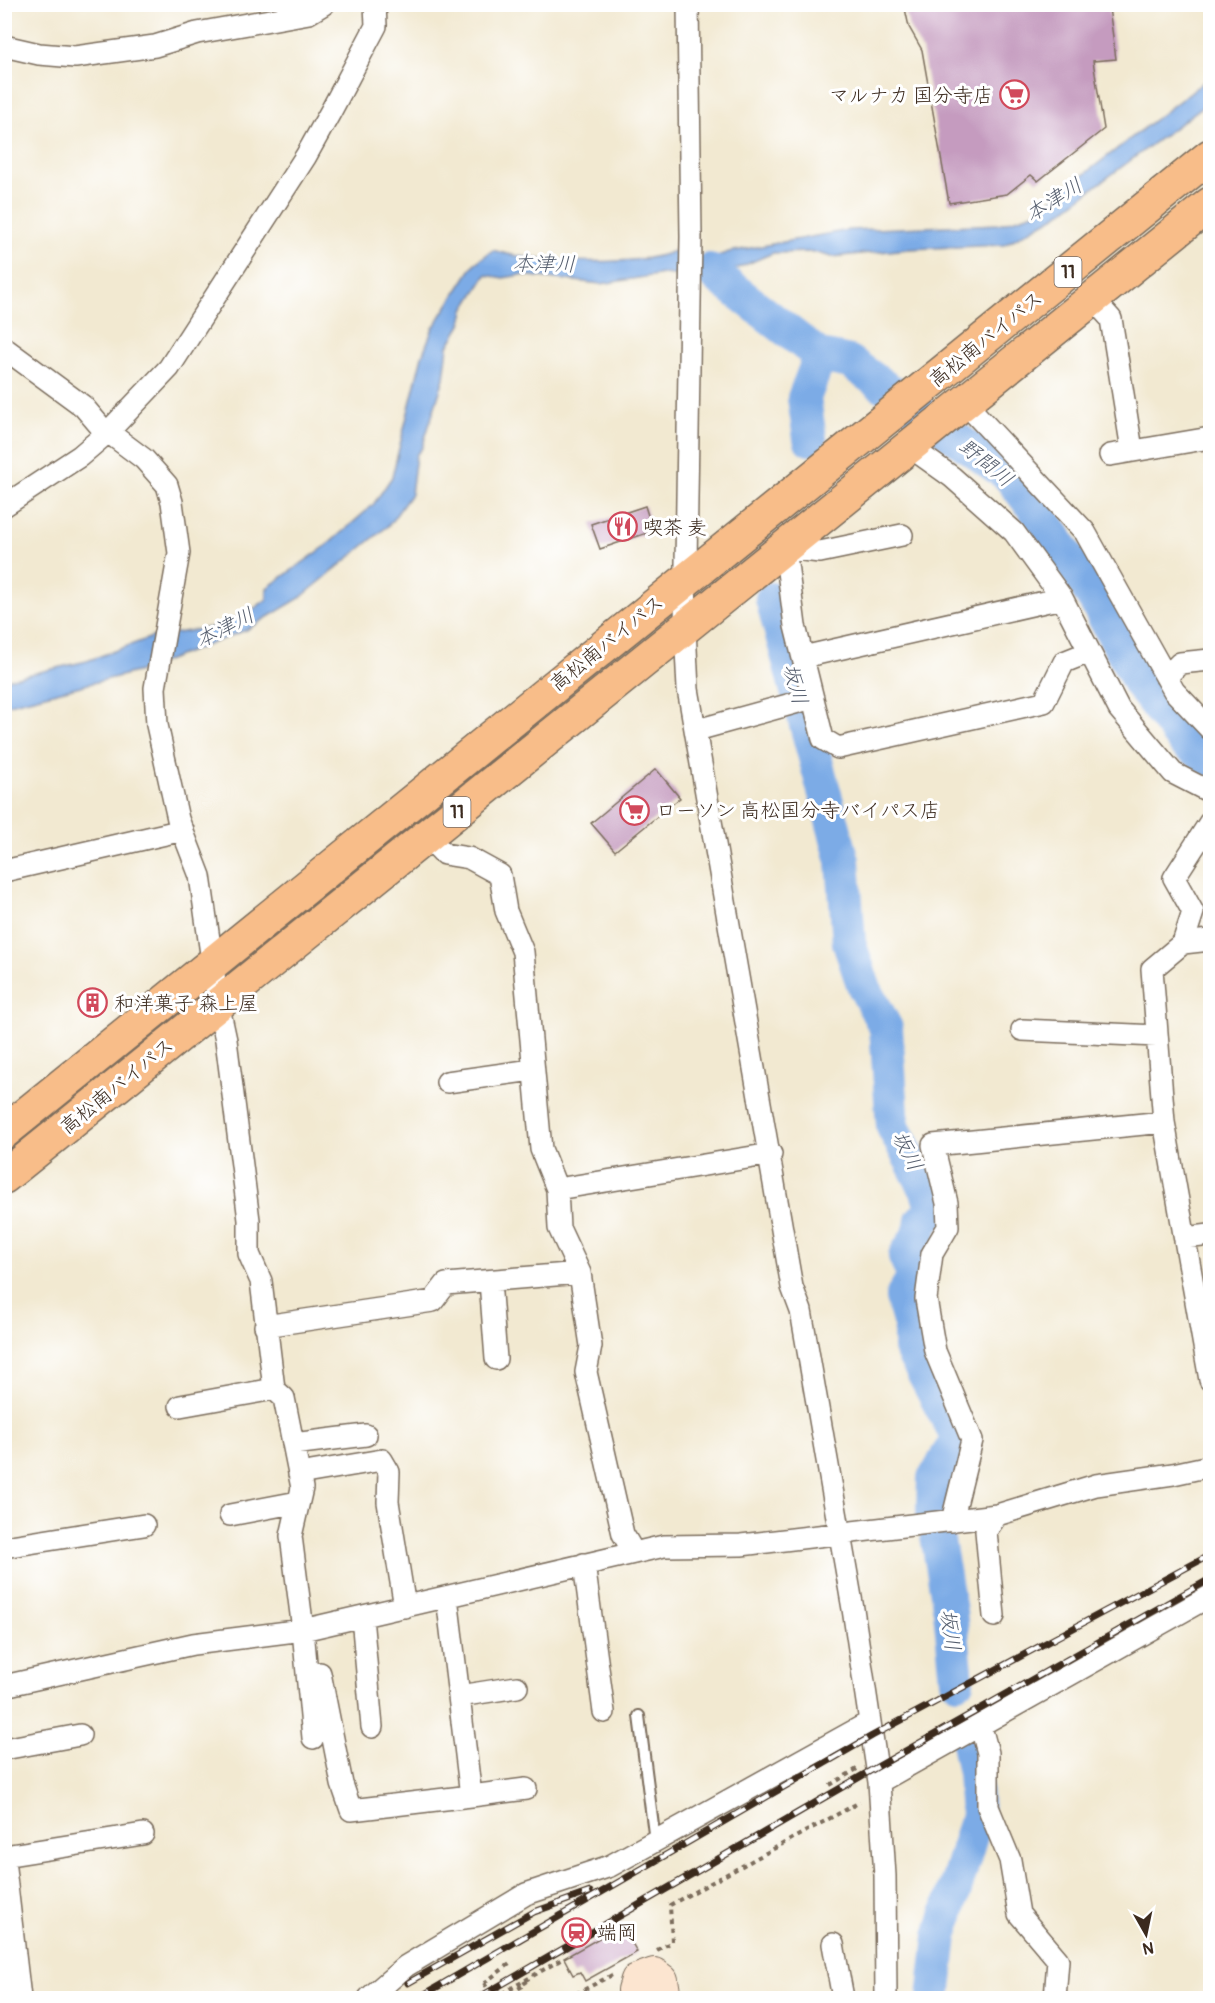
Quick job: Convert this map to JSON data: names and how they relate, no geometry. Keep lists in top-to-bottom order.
{
  "streets": {
    "highway": ["11", "高松南バイパス"]
  },
  "water": ["本津川", "野間川", "坂川"],
  "places": {
    "supermarket": ["マルナカ 国分寺店", "ローソン 高松国分寺バイパス店"],
    "restaurant": ["喫茶 麦"],
    "building": ["和洋菓子 森上屋"],
    "station": ["端岡"]
  },
  "north": "bottom"
}
